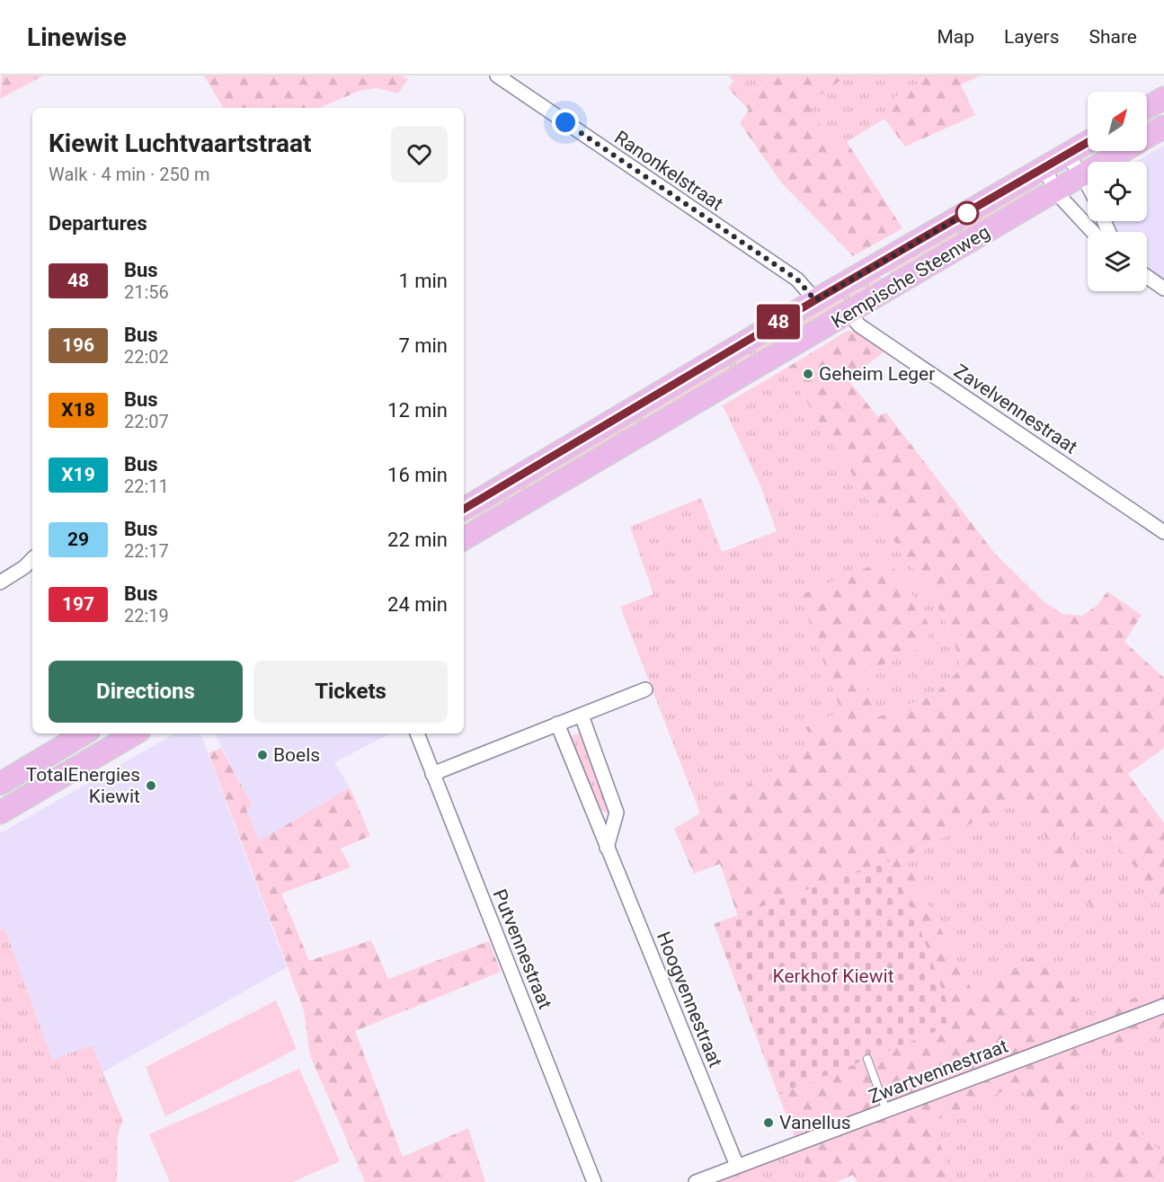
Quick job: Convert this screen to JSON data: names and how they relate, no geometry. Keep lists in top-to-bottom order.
{
  "streets": {
    "main road": ["Kempische Steenweg"],
    "street": [
      "Ranonkelstraat",
      "Zavelvennestraat",
      "Putvennestraat",
      "Hoogvennestraat",
      "Zwartvennestraat"
    ]
  },
  "crossings": [
    ["Ranonkelstraat", "Kempische Steenweg"],
    ["Kempische Steenweg", "Zavelvennestraat"],
    ["Hoogvennestraat", "Zwartvennestraat"]
  ],
  "parks": ["Kerkhof Kiewit"],
  "places": [
    "Geheim Leger",
    "Boels",
    "TotalEnergies Kiewit",
    "Vanellus"
  ],
  "lines": ["bus line 48"],
  "north": "top right",
  "page": {
    "header": "Linewise",
    "nav": ["Map", "Layers", "Share"],
    "on_map": "48",
    "heading": [
      ["Kiewit Luchtvaartstraat", "Walk · 4 min · 250 m"],
      "Departures"
    ],
    "list": [
      {
        "mark": "48",
        "name": "Bus",
        "note": "21:56",
        "value": "1 min"
      },
      {
        "mark": "196",
        "name": "Bus",
        "note": "22:02",
        "value": "7 min"
      },
      {
        "mark": "X18",
        "name": "Bus",
        "note": "22:07",
        "value": "12 min"
      },
      {
        "mark": "X19",
        "name": "Bus",
        "note": "22:11",
        "value": "16 min"
      },
      {
        "mark": "29",
        "name": "Bus",
        "note": "22:17",
        "value": "22 min"
      },
      {
        "mark": "197",
        "name": "Bus",
        "note": "22:19",
        "value": "24 min"
      }
    ],
    "buttons": ["Directions", "Tickets"]
  }
}
